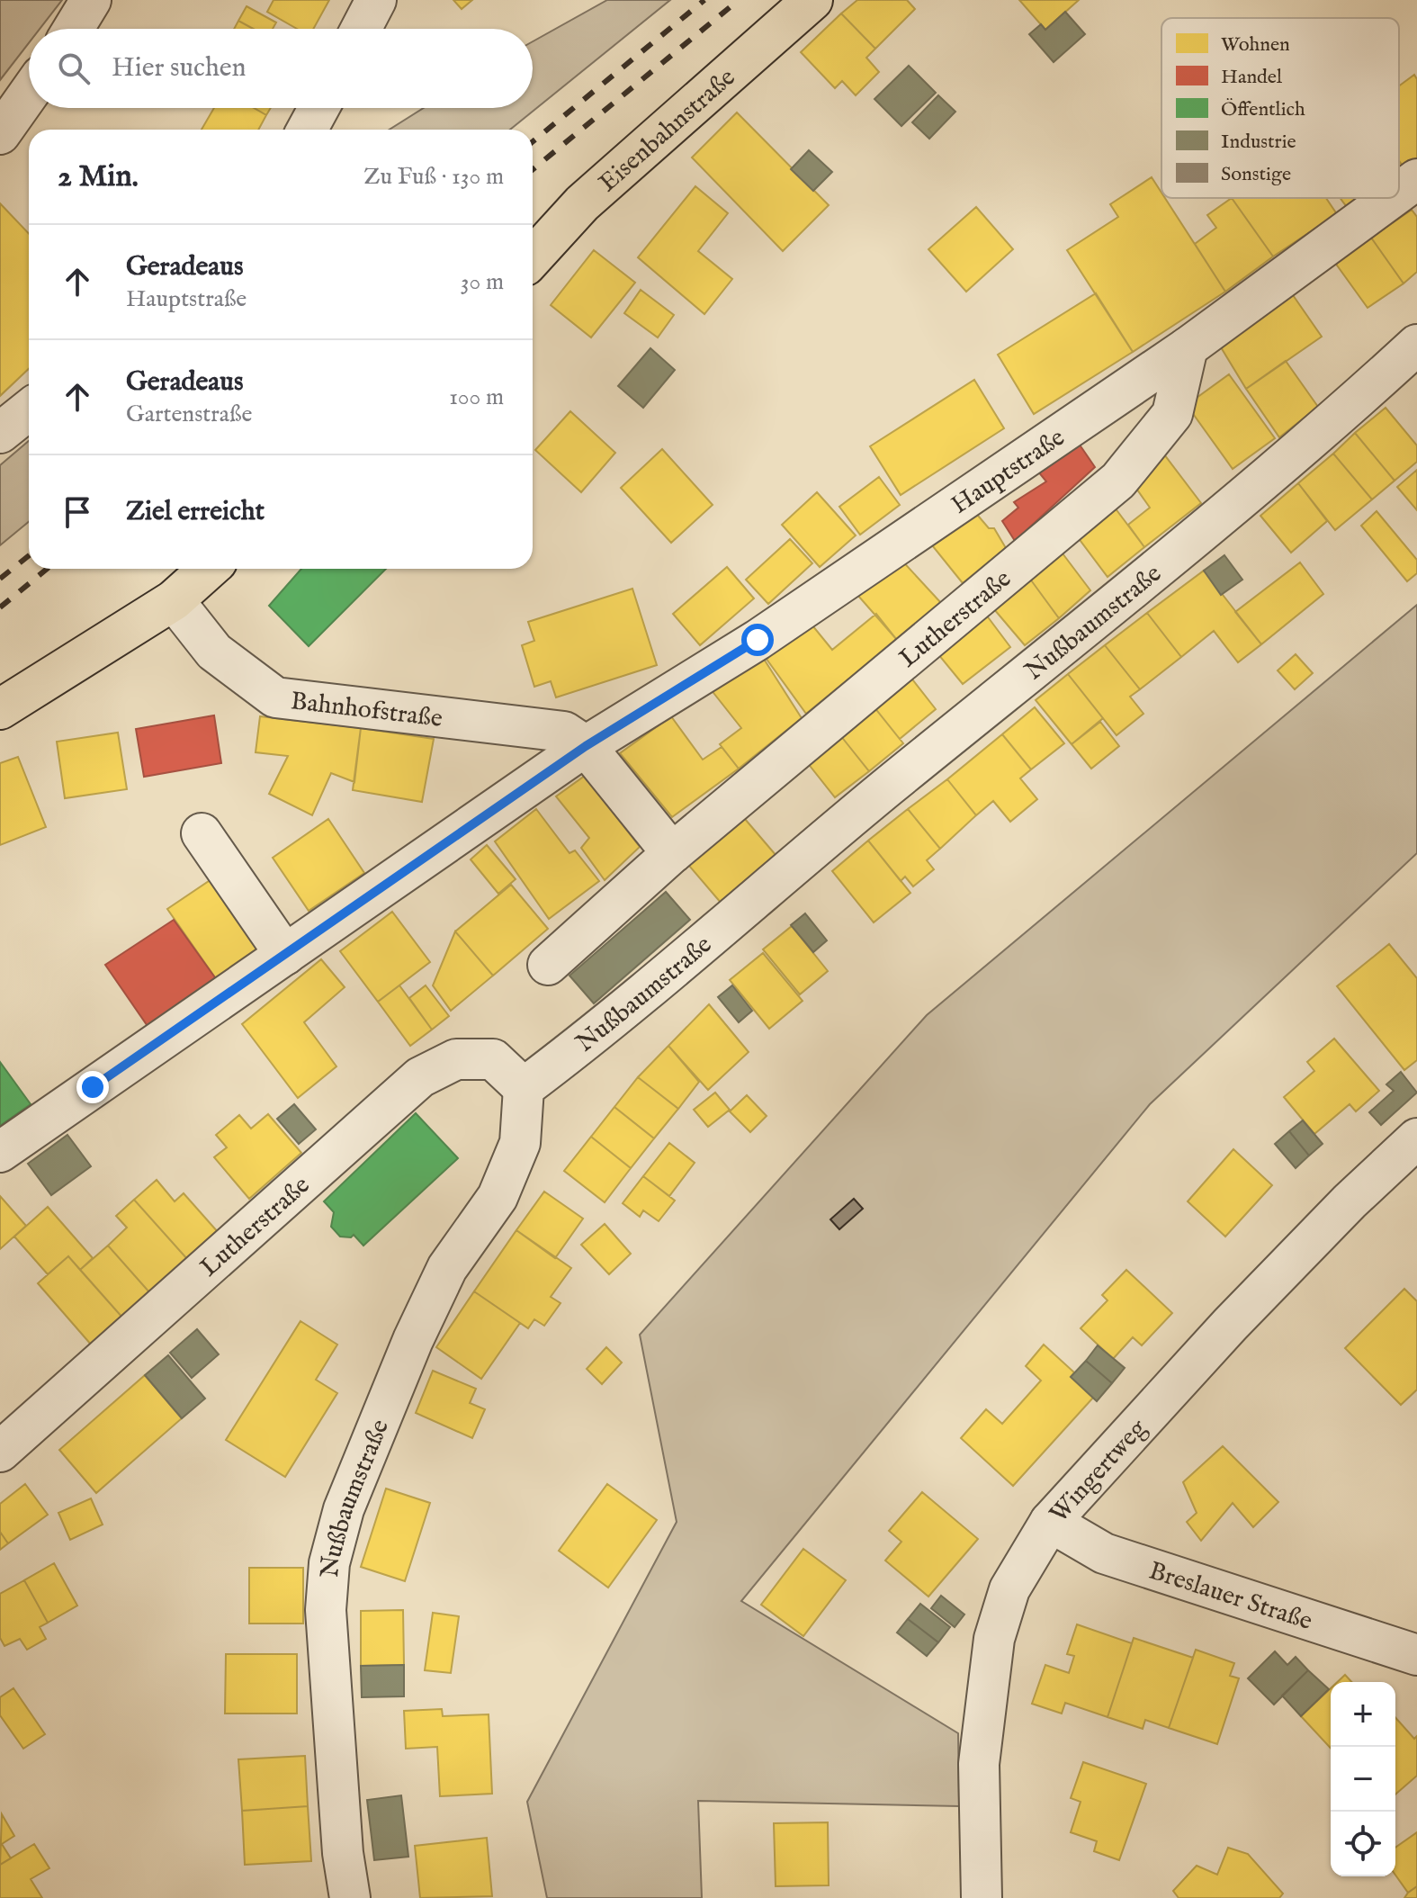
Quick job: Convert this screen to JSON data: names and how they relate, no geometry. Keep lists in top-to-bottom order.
{
  "streets": {
    "main road": ["Eisenbahnstraße"],
    "street": [
      "Hauptstraße",
      "Lutherstraße",
      "Nußbaumstraße",
      "Bahnhofstraße",
      "Wingertweg",
      "Breslauer Straße"
    ]
  },
  "crossings": [
    ["Hauptstraße", "Lutherstraße"],
    ["Hauptstraße", "Bahnhofstraße"],
    ["Lutherstraße", "Nußbaumstraße"],
    ["Wingertweg", "Breslauer Straße"]
  ],
  "legend": [
    "Wohnen",
    "Handel",
    "Öffentlich",
    "Industrie",
    "Sonstige"
  ],
  "page": {
    "search": "Hier suchen",
    "heading": ["2 Min.", "Zu Fuß · 130 m"],
    "list": [
      ["Geradeaus", "Hauptstraße", "30 m"],
      ["Geradeaus", "Gartenstraße", "100 m"],
      "Ziel erreicht"
    ],
    "map_buttons": ["+", "−"]
  }
}
